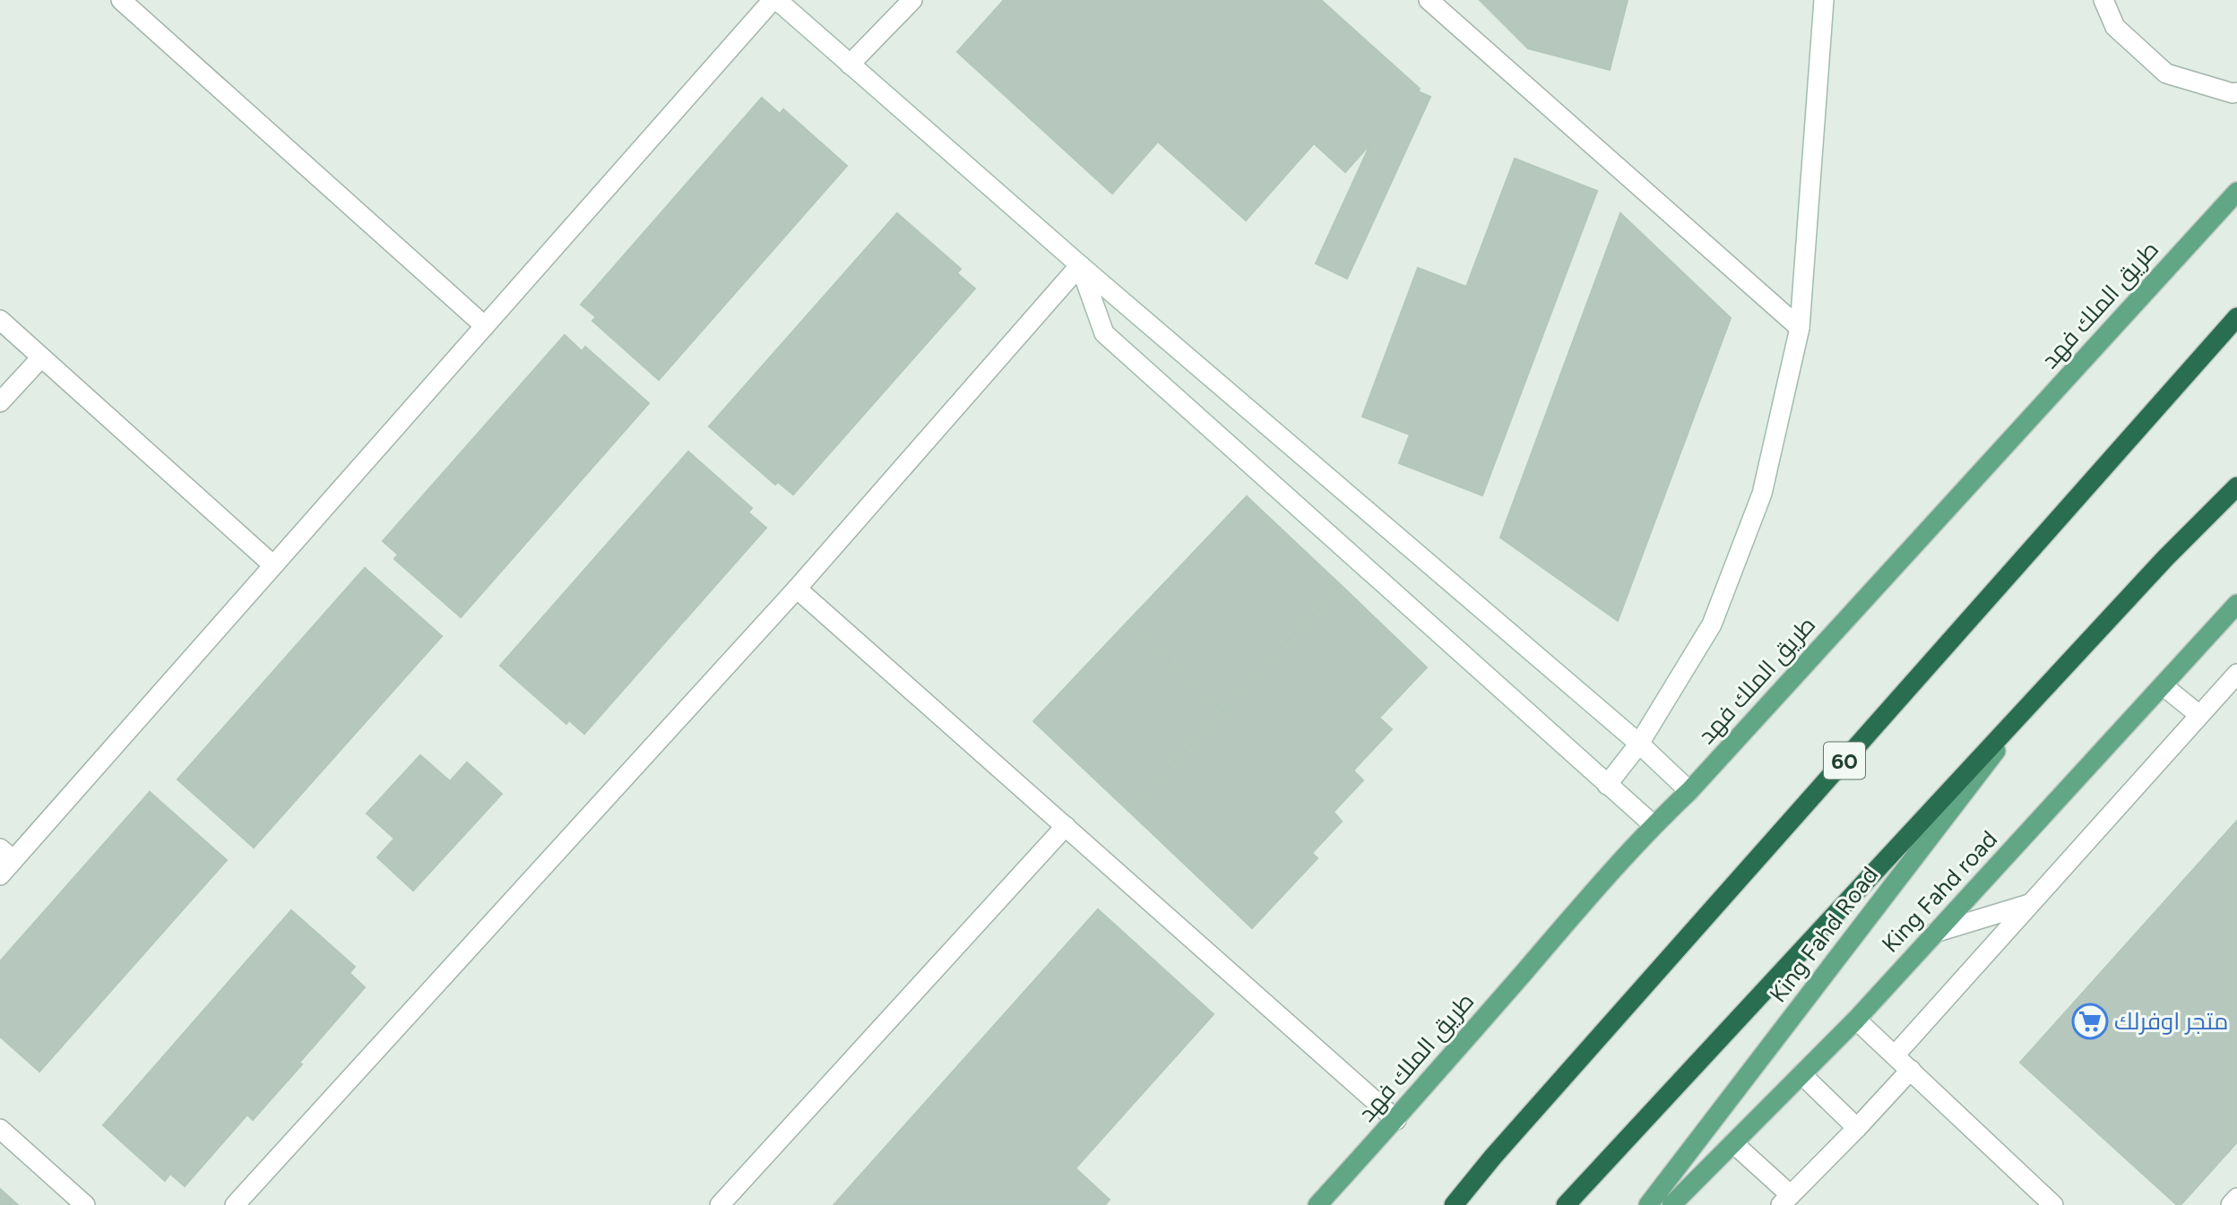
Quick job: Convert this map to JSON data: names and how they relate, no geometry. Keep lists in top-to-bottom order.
{
  "streets": {
    "highway": ["60"],
    "main road": ["طريق الملك فهد", "King Fahd road", "King Fahd Road"]
  },
  "places": {
    "supermarket": ["متجر اوفرلك"]
  }
}
